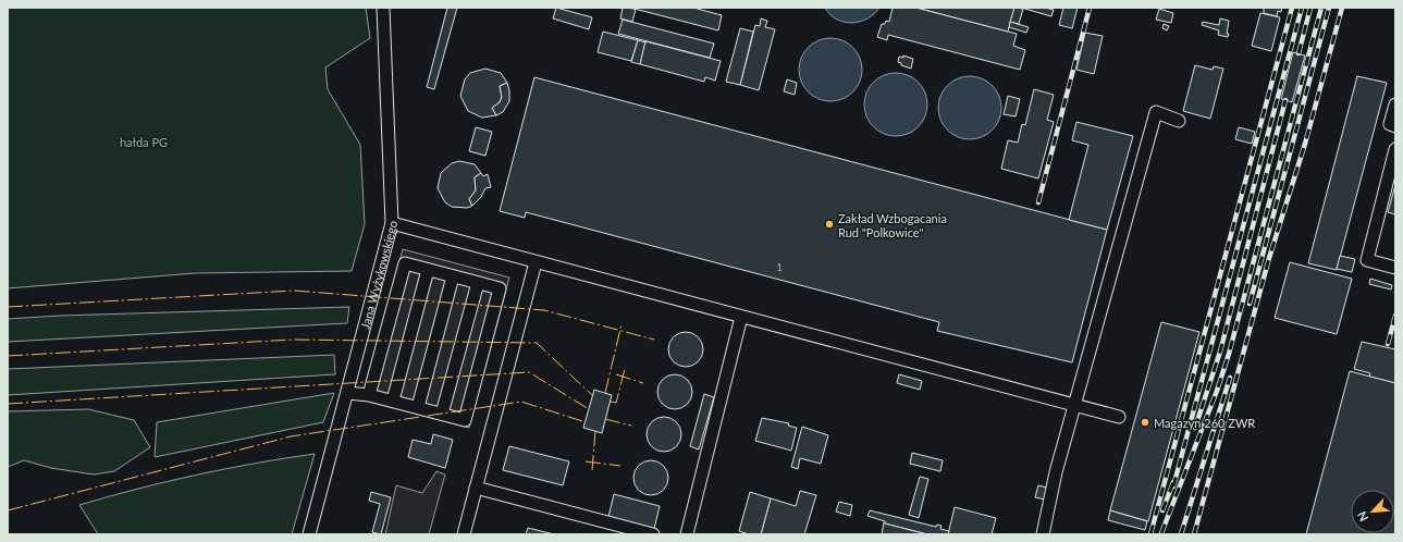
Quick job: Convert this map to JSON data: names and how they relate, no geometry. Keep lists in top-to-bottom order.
{
  "streets": {
    "street": ["Jana Wyżykowskiego"]
  },
  "parks": ["hałda PG"],
  "places": ["Zakład Wzbogacania Rud \"Polkowice\"", "Magazyn 260 ZWR"],
  "house_numbers": ["1"],
  "north": "bottom left"
}
